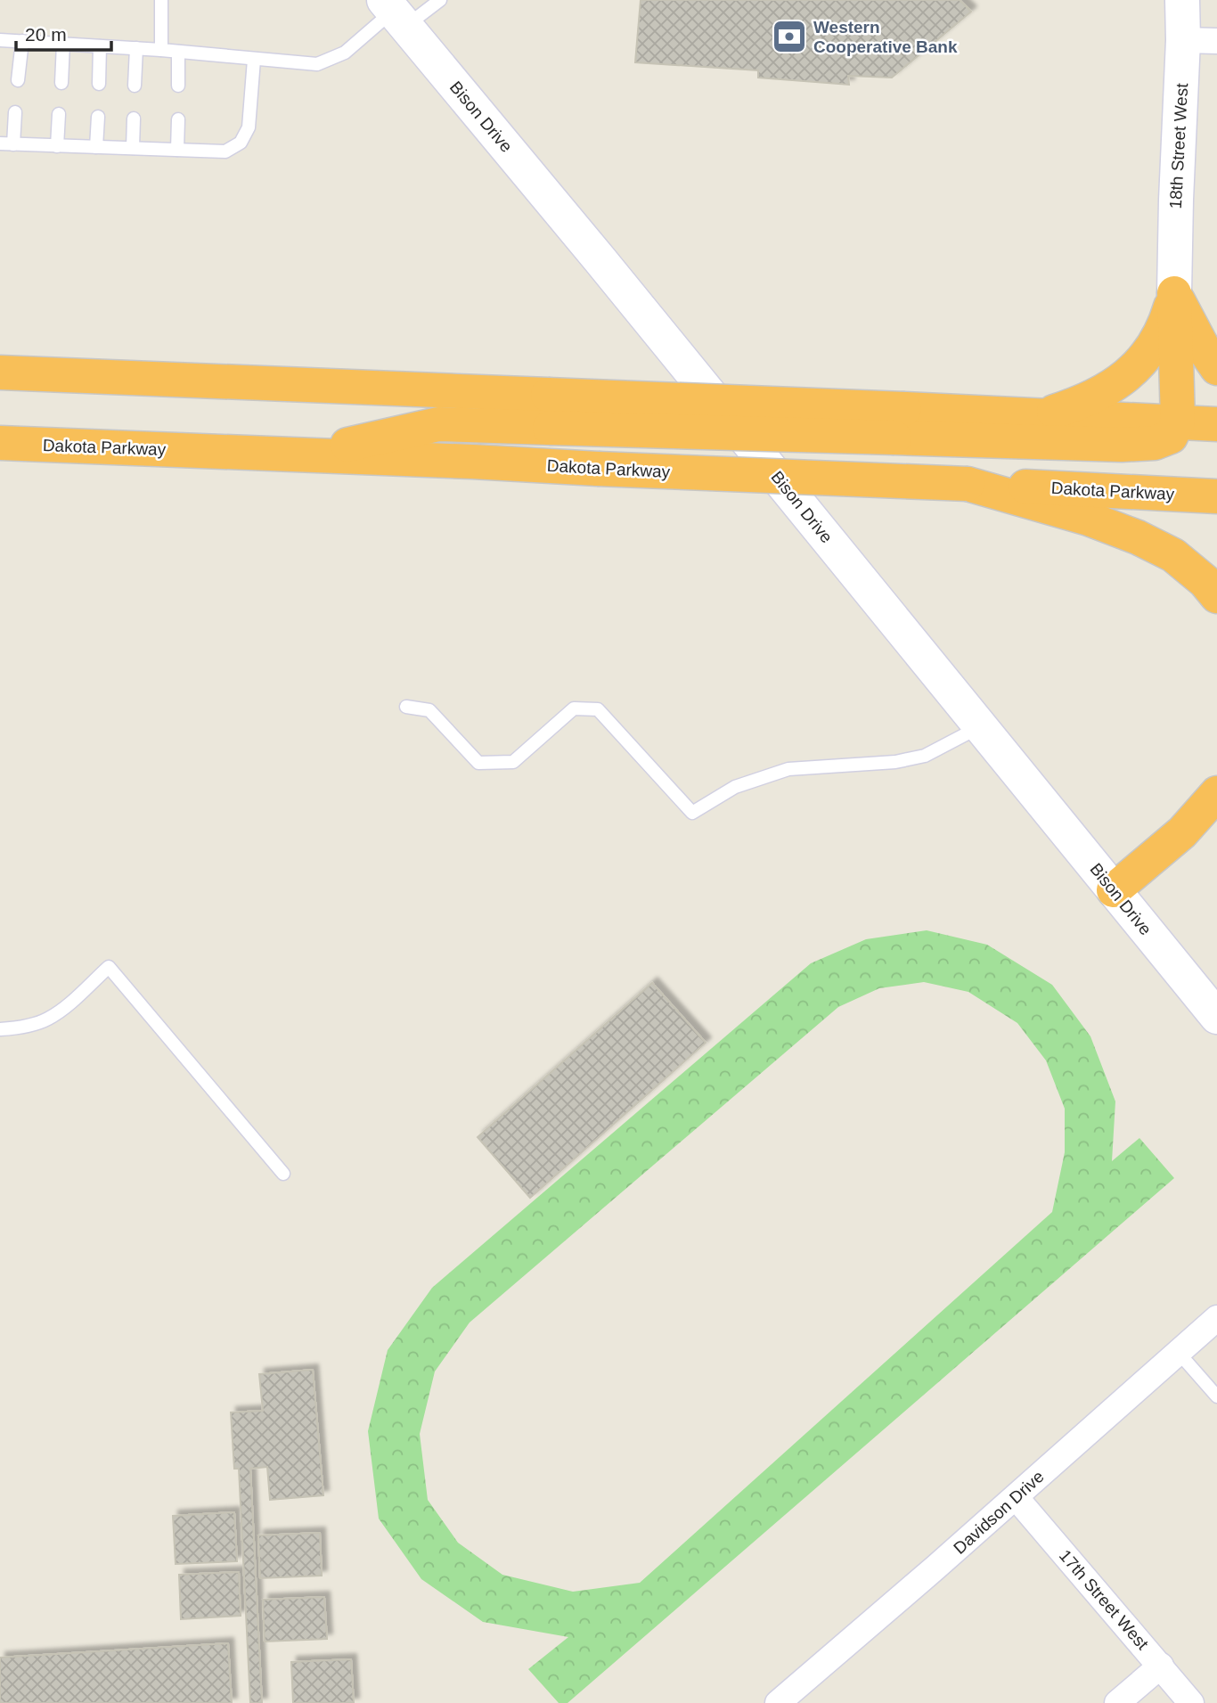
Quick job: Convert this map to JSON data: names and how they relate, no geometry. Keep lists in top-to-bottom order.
{
  "streets": {
    "highway": ["Dakota Parkway"],
    "street": [
      "Bison Drive",
      "18th Street West",
      "Davidson Drive",
      "17th Street West"
    ]
  },
  "crossings": [
    ["Davidson Drive", "17th Street West"]
  ],
  "places": {
    "bank": ["Western Cooperative Bank"]
  },
  "scale_bar": "20 m"
}
